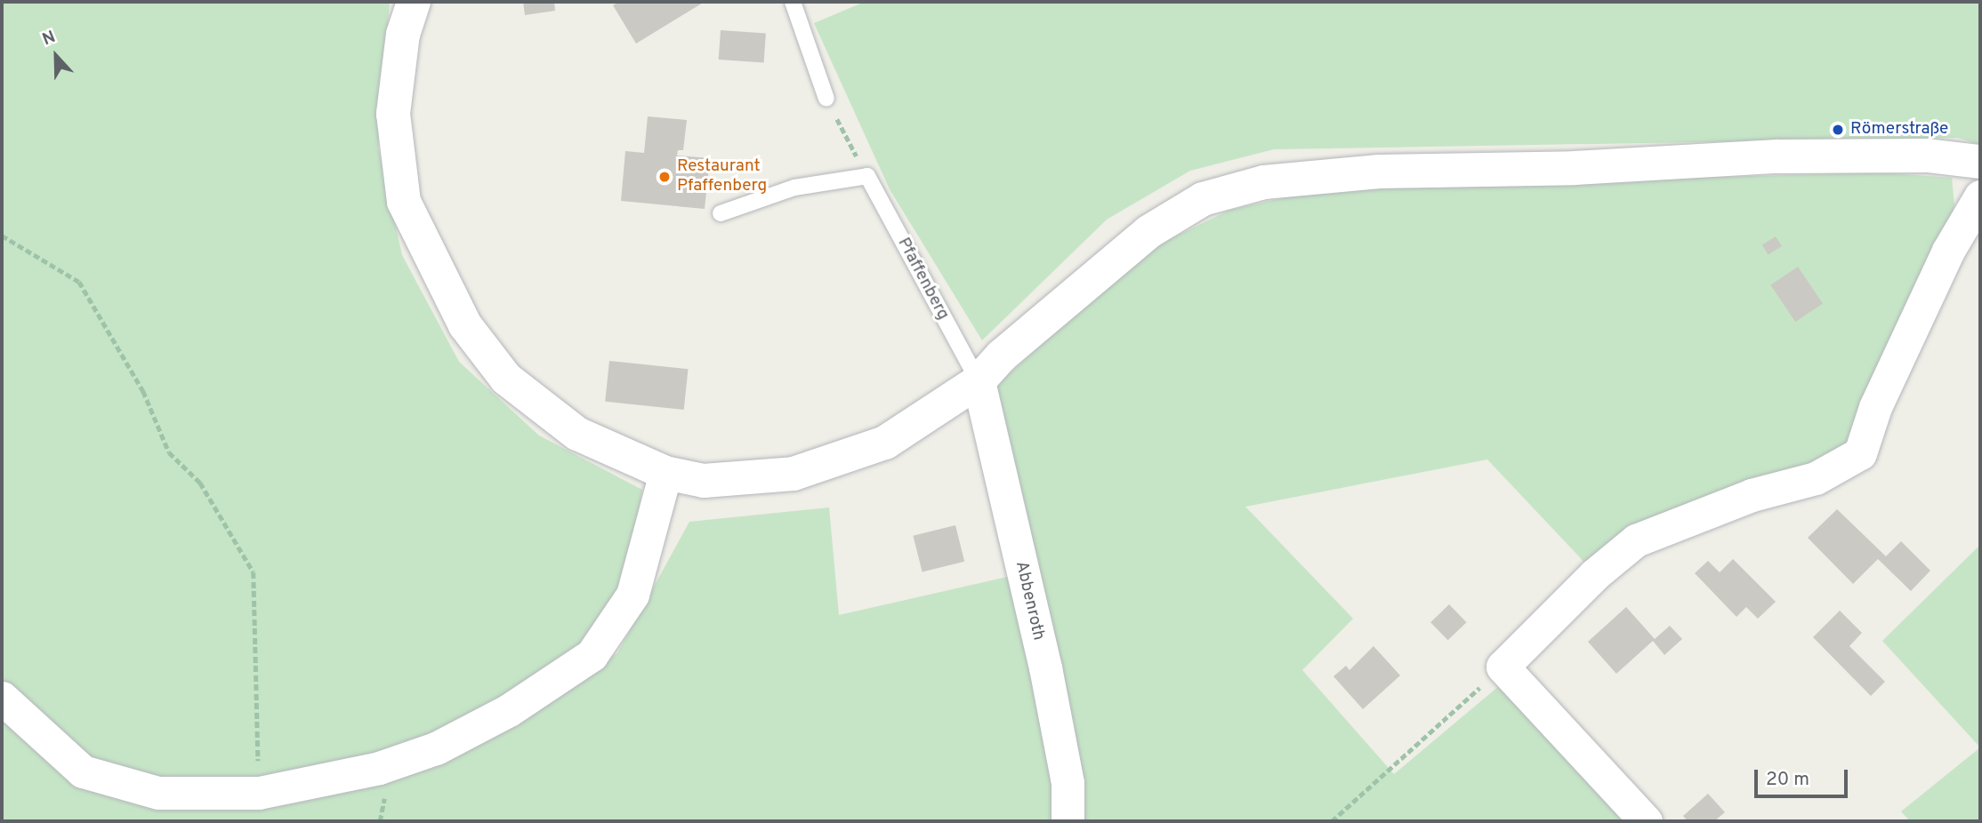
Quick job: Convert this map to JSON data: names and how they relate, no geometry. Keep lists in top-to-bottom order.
{
  "streets": {
    "street": ["Abbenroth"],
    "lane": ["Pfaffenberg"]
  },
  "crossings": [
    ["Pfaffenberg", "Abbenroth"]
  ],
  "places": ["Römerstraße", "Restaurant Pfaffenberg"],
  "scale_bar": "20 m",
  "north": "top"
}
